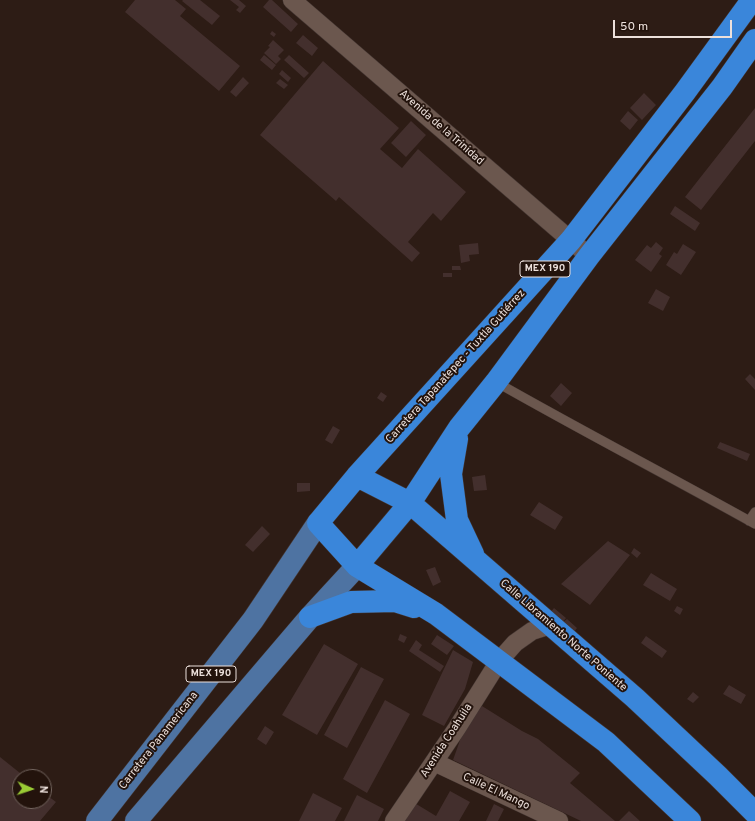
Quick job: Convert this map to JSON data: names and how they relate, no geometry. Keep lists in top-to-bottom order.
{
  "streets": {
    "highway": ["MEX 190", "Carretera Tapanatepec - Tuxtla Gutiérrez", "Calle Libramiento Norte Poniente"],
    "main road": ["Carretera Panamericana"],
    "street": ["Avenida de la Trinidad", "Avenida Coahuila", "Calle El Mango"]
  },
  "crossings": [
    ["Avenida de la Trinidad", "MEX 190"],
    ["Avenida de la Trinidad", "Carretera Tapanatepec - Tuxtla Gutiérrez"],
    ["MEX 190", "Calle Libramiento Norte Poniente"],
    ["Carretera Tapanatepec - Tuxtla Gutiérrez", "Calle Libramiento Norte Poniente"],
    ["Carretera Tapanatepec - Tuxtla Gutiérrez", "Carretera Panamericana"],
    ["Calle Libramiento Norte Poniente", "Avenida Coahuila"],
    ["Avenida Coahuila", "Calle El Mango"]
  ],
  "scale_bar": "50 m",
  "north": "right"
}
